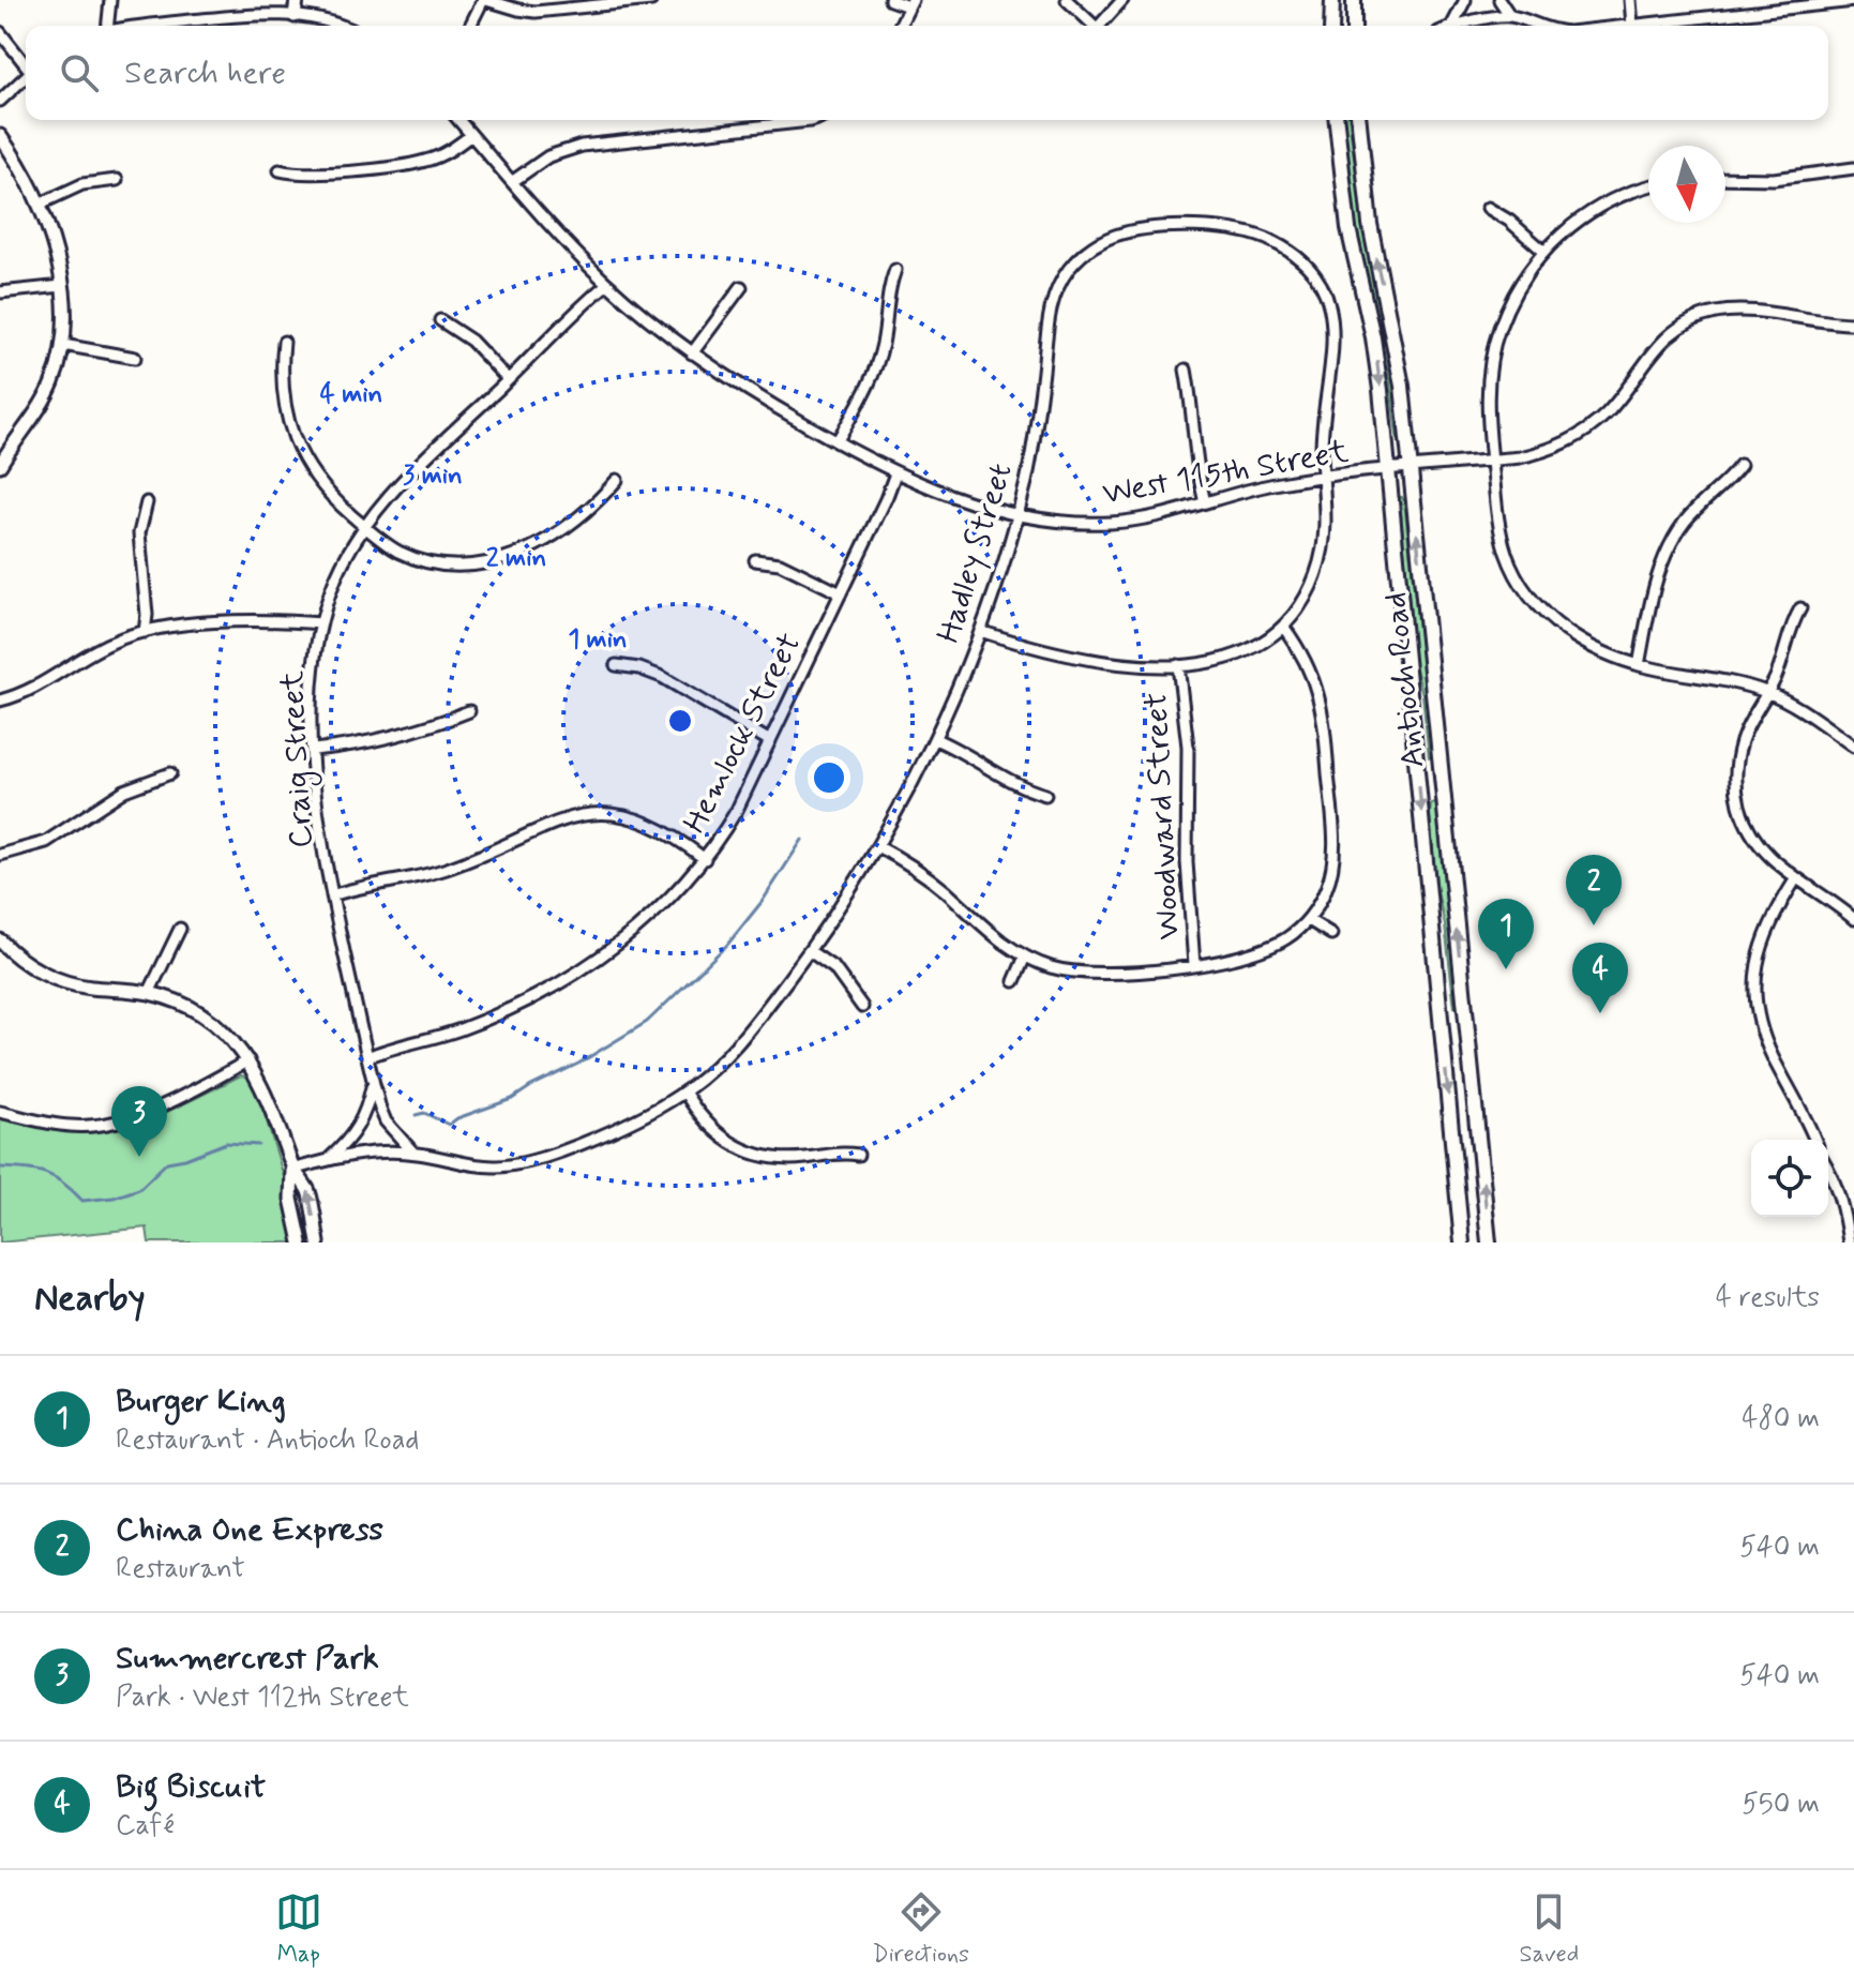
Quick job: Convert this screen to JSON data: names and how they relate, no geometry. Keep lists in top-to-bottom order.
{
  "streets": {
    "main road": ["Antioch Road"],
    "street": [
      "West 115th Street",
      "Hadley Street",
      "Hemlock Street",
      "Craig Street",
      "Woodward Street"
    ]
  },
  "crossings": [
    ["West 115th Street", "Hadley Street"],
    ["West 115th Street", "Antioch Road"],
    ["West 115th Street", "Hemlock Street"],
    ["West 115th Street", "Craig Street"],
    ["Hadley Street", "Craig Street"],
    ["Hemlock Street", "Craig Street"]
  ],
  "north": "bottom",
  "page": {
    "search": "Search here",
    "pins": [
      "2",
      "1",
      "4",
      "3"
    ],
    "heading": ["Nearby", "4 results"],
    "list": [
      {
        "mark": "1",
        "name": "Burger King",
        "note": "Restaurant · Antioch Road",
        "value": "480 m"
      },
      {
        "mark": "2",
        "name": "China One Express",
        "note": "Restaurant",
        "value": "540 m"
      },
      {
        "mark": "3",
        "name": "Summercrest Park",
        "note": "Park · West 112th Street",
        "value": "540 m"
      },
      {
        "mark": "4",
        "name": "Big Biscuit",
        "note": "Café",
        "value": "550 m"
      }
    ],
    "nav": ["Map", "Directions", "Saved"]
  },
  "rings": [
    "4 min",
    "3 min",
    "2 min",
    "1 min"
  ]
}
